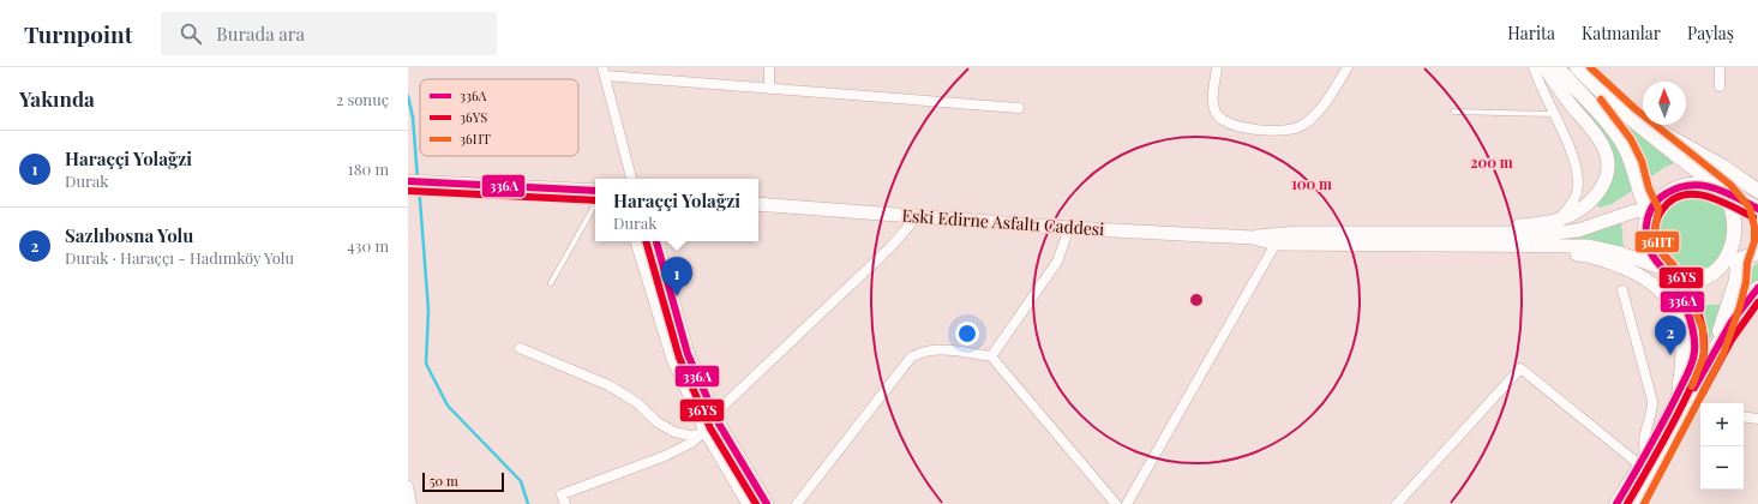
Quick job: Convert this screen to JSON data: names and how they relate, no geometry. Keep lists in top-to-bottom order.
{
  "streets": {
    "main road": ["Eski Edirne Asfaltı Caddesi"]
  },
  "lines": ["transit line 36HT", "transit line 336A", "transit line 36YS"],
  "legend": ["336A", "36YS", "36HT"],
  "scale_bar": "50 m",
  "north": "top",
  "page": {
    "header": "Turnpoint",
    "search": "Burada ara",
    "nav": ["Harita", "Katmanlar", "Paylaş"],
    "heading": ["Yakında", "2 sonuç"],
    "list": [
      {
        "mark": "1",
        "name": "Haraççi Yolağzi",
        "note": "Durak",
        "value": "180 m"
      },
      {
        "mark": "2",
        "name": "Sazlıbosna Yolu",
        "note": "Durak · Haraççı - Hadımköy Yolu",
        "value": "430 m"
      }
    ],
    "popup": ["Haraççi Yolağzi", "Durak"],
    "pins": ["1", "2"],
    "map_buttons": ["+", "−"],
    "scale": "50 m"
  },
  "rings": ["200 m", "100 m"]
}
